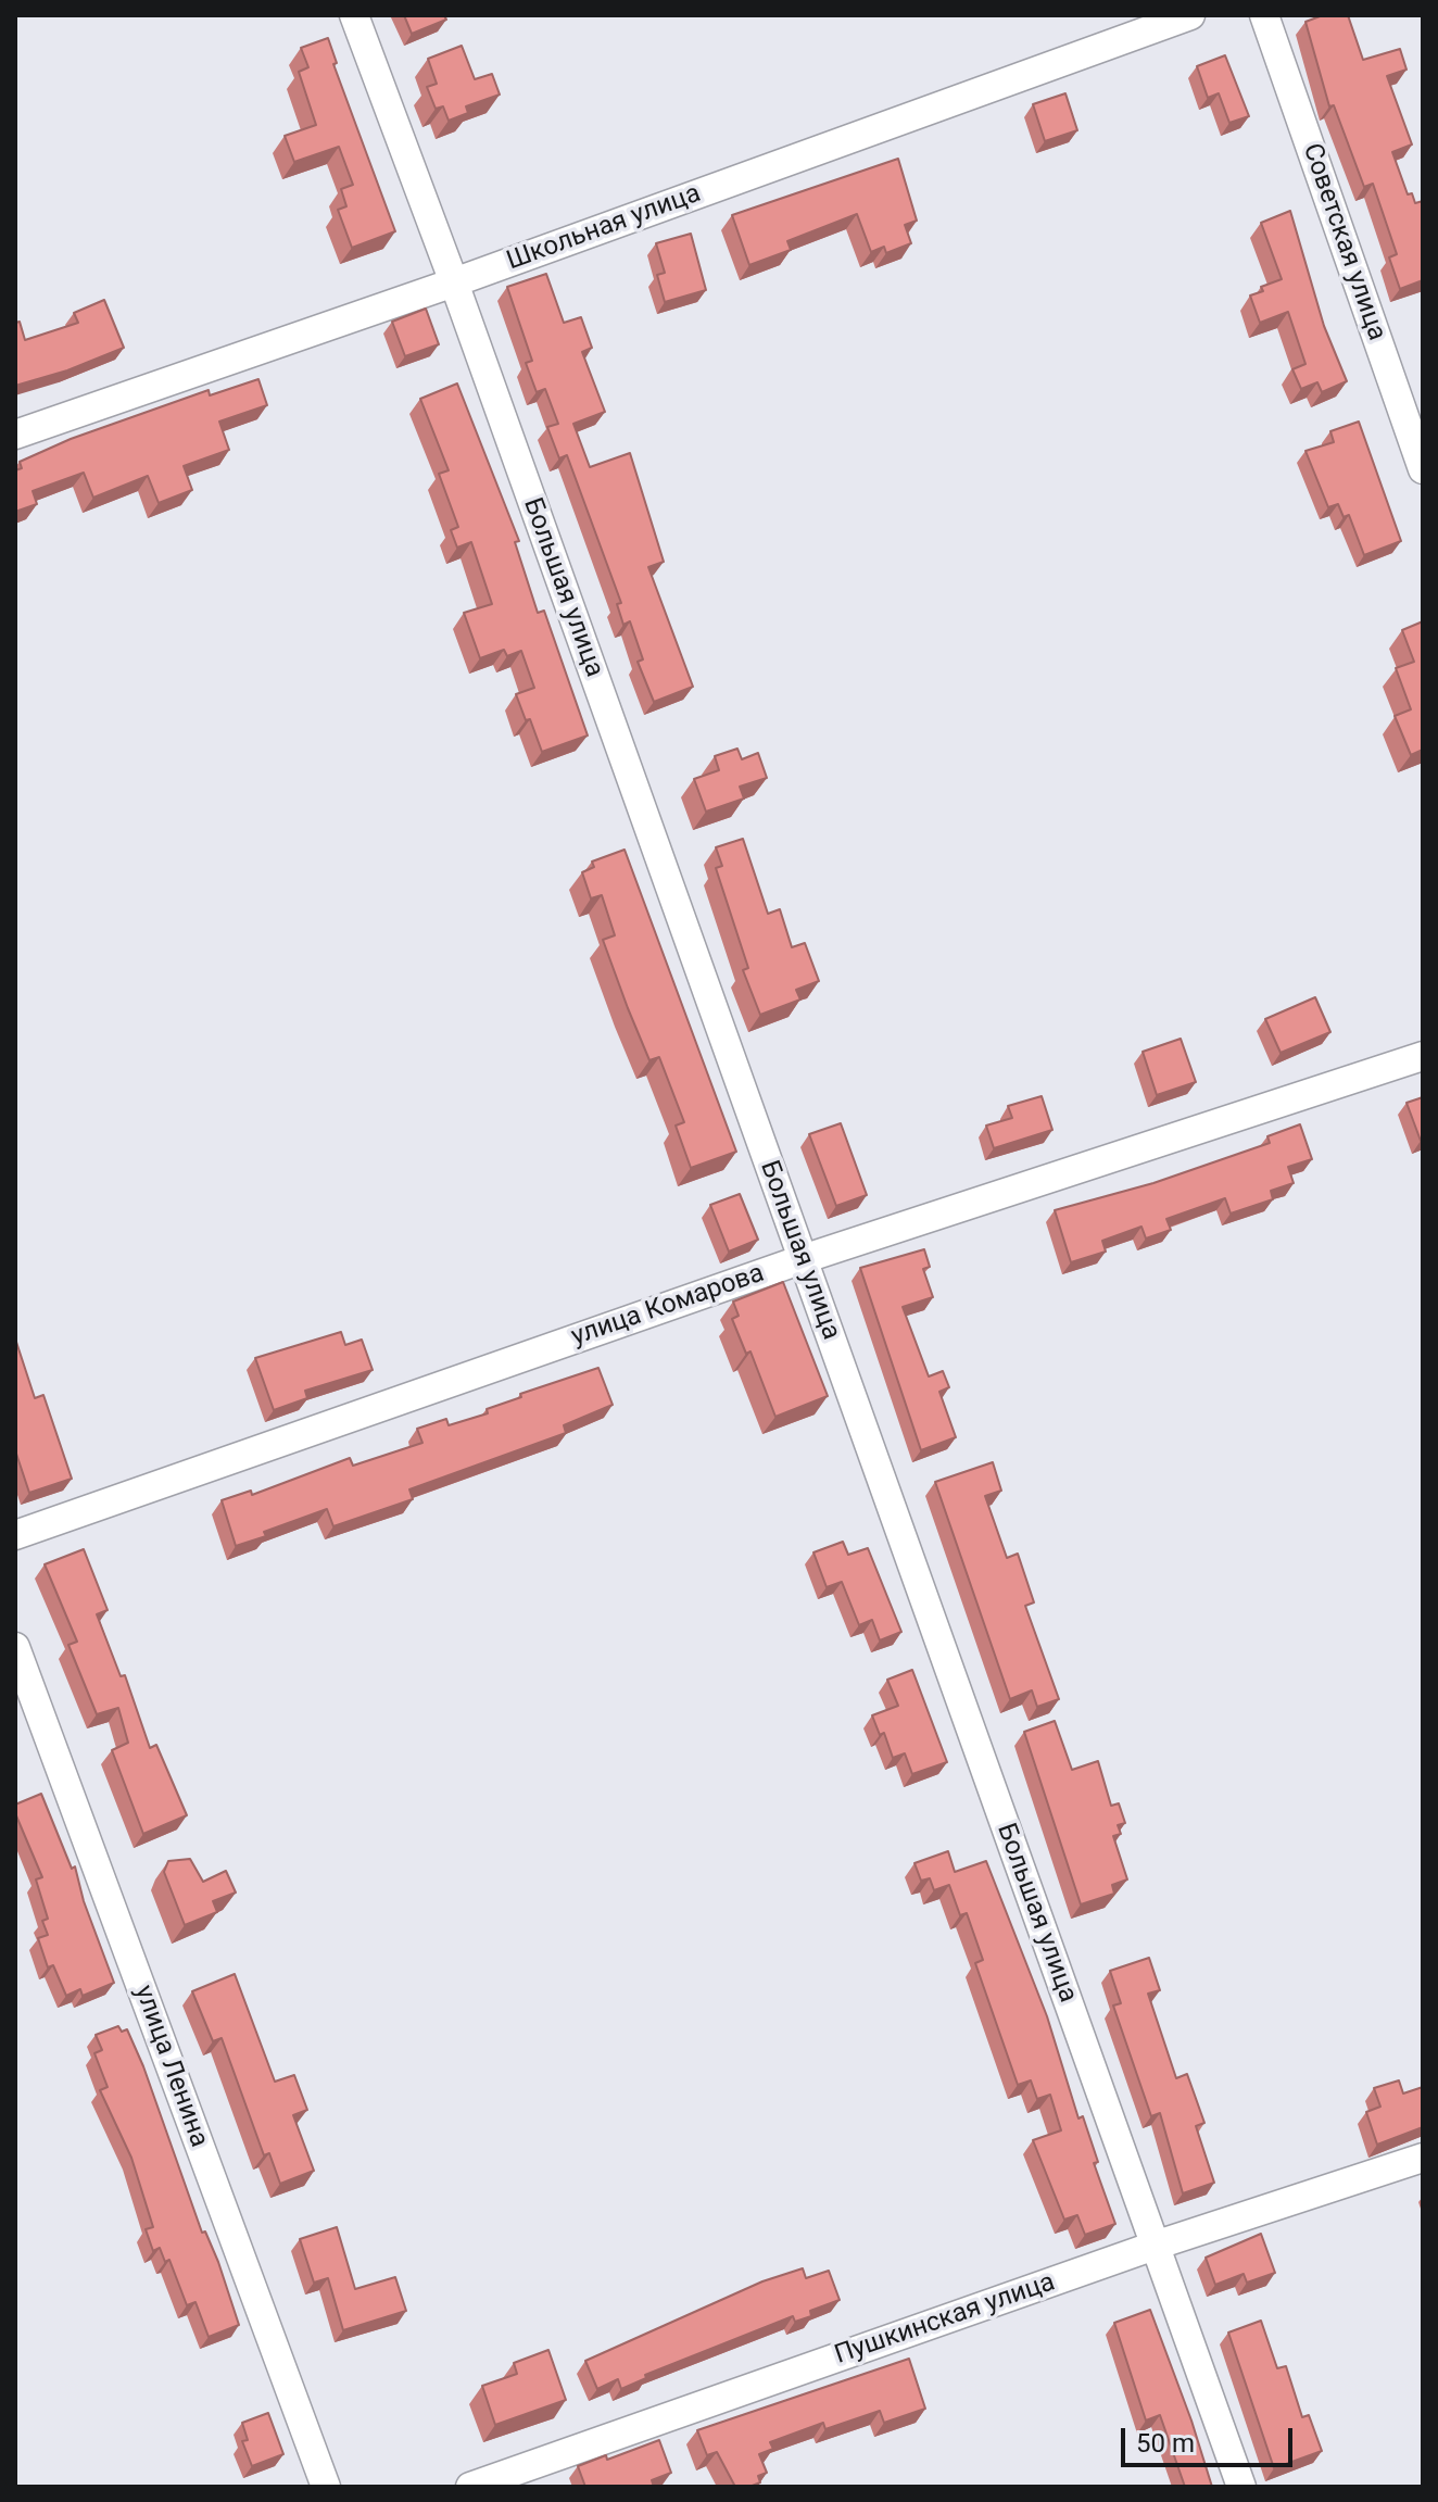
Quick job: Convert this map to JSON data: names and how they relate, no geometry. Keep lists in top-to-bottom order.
{
  "streets": {
    "street": [
      "Школьная улица",
      "Советская улица",
      "Большая улица",
      "улица Комарова",
      "улица Ленина",
      "Пушкинская улица"
    ]
  },
  "crossings": [
    ["Школьная улица", "Большая улица"],
    ["Большая улица", "улица Комарова"],
    ["Большая улица", "Пушкинская улица"]
  ],
  "scale_bar": "50 m"
}
